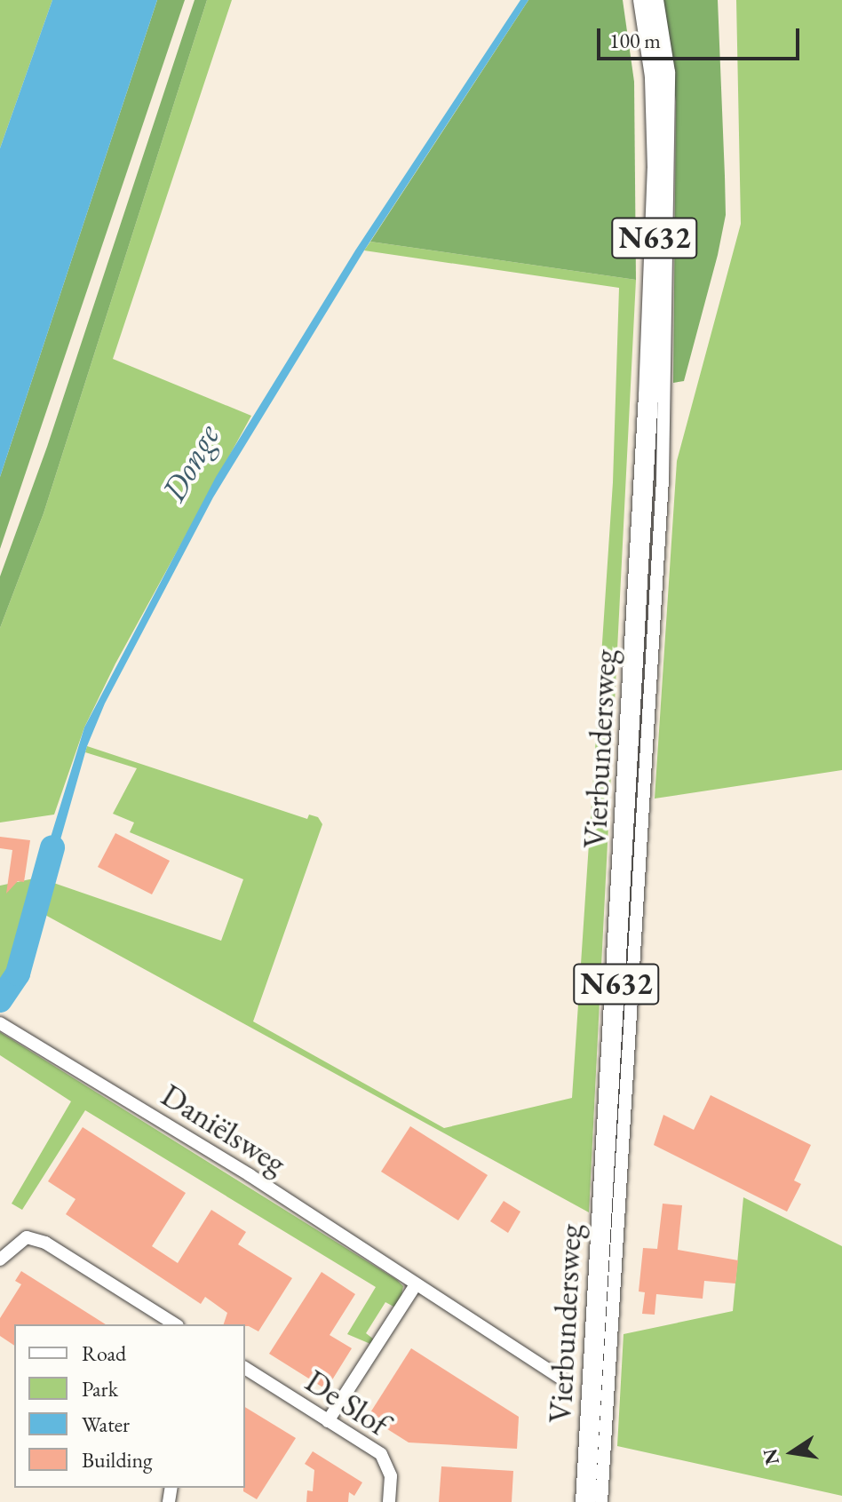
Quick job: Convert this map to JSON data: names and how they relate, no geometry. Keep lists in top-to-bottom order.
{
  "streets": {
    "main road": ["N632", "Vierbundersweg"],
    "street": ["Daniëlsweg", "De Slof"]
  },
  "water": ["Donge"],
  "legend": [
    "Road",
    "Park",
    "Water",
    "Building"
  ],
  "scale_bar": "100 m",
  "north": "left"
}
